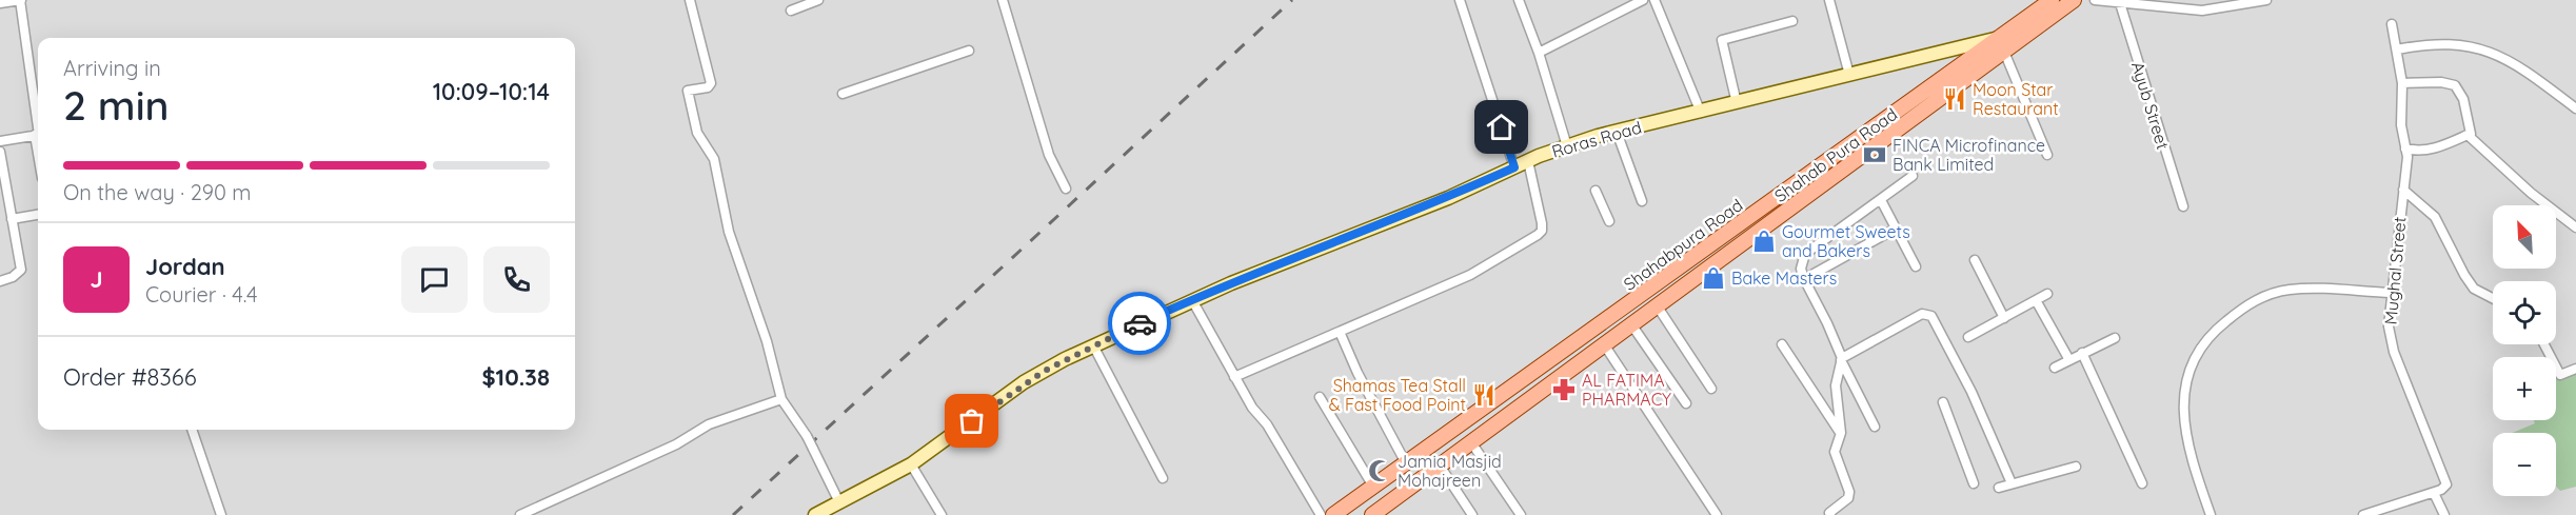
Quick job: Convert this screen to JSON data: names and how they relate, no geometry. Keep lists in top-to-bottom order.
{
  "streets": {
    "main road": ["Roras Road", "Shahab Pura Road", "Shahabpura Road"],
    "street": ["Ayub Street", "Mughal Street"]
  },
  "crossings": [
    ["Roras Road", "Shahab Pura Road"],
    ["Roras Road", "Shahabpura Road"],
    ["Shahab Pura Road", "Shahabpura Road"]
  ],
  "places": {
    "restaurant": ["Moon Star Restaurant", "Shamas Tea Stall & Fast Food Point"],
    "bank": ["FINCA Microfinance Bank Limited"],
    "shop": ["Gourmet Sweets and Bakers", "Bake Masters"],
    "pharmacy": ["AL FATIMA PHARMACY"],
    "mosque": ["Jamia Masjid Mohajreen"]
  },
  "north": "top left",
  "page": {
    "heading": ["2 min", "Arriving in", "10:09–10:14"],
    "panel": [
      "Jordan",
      "Courier · 4.4",
      "Order #8366",
      "$10.38"
    ],
    "bar": "On the way · 290 m",
    "map_buttons": ["+", "−"],
    "round": "J"
  }
}
